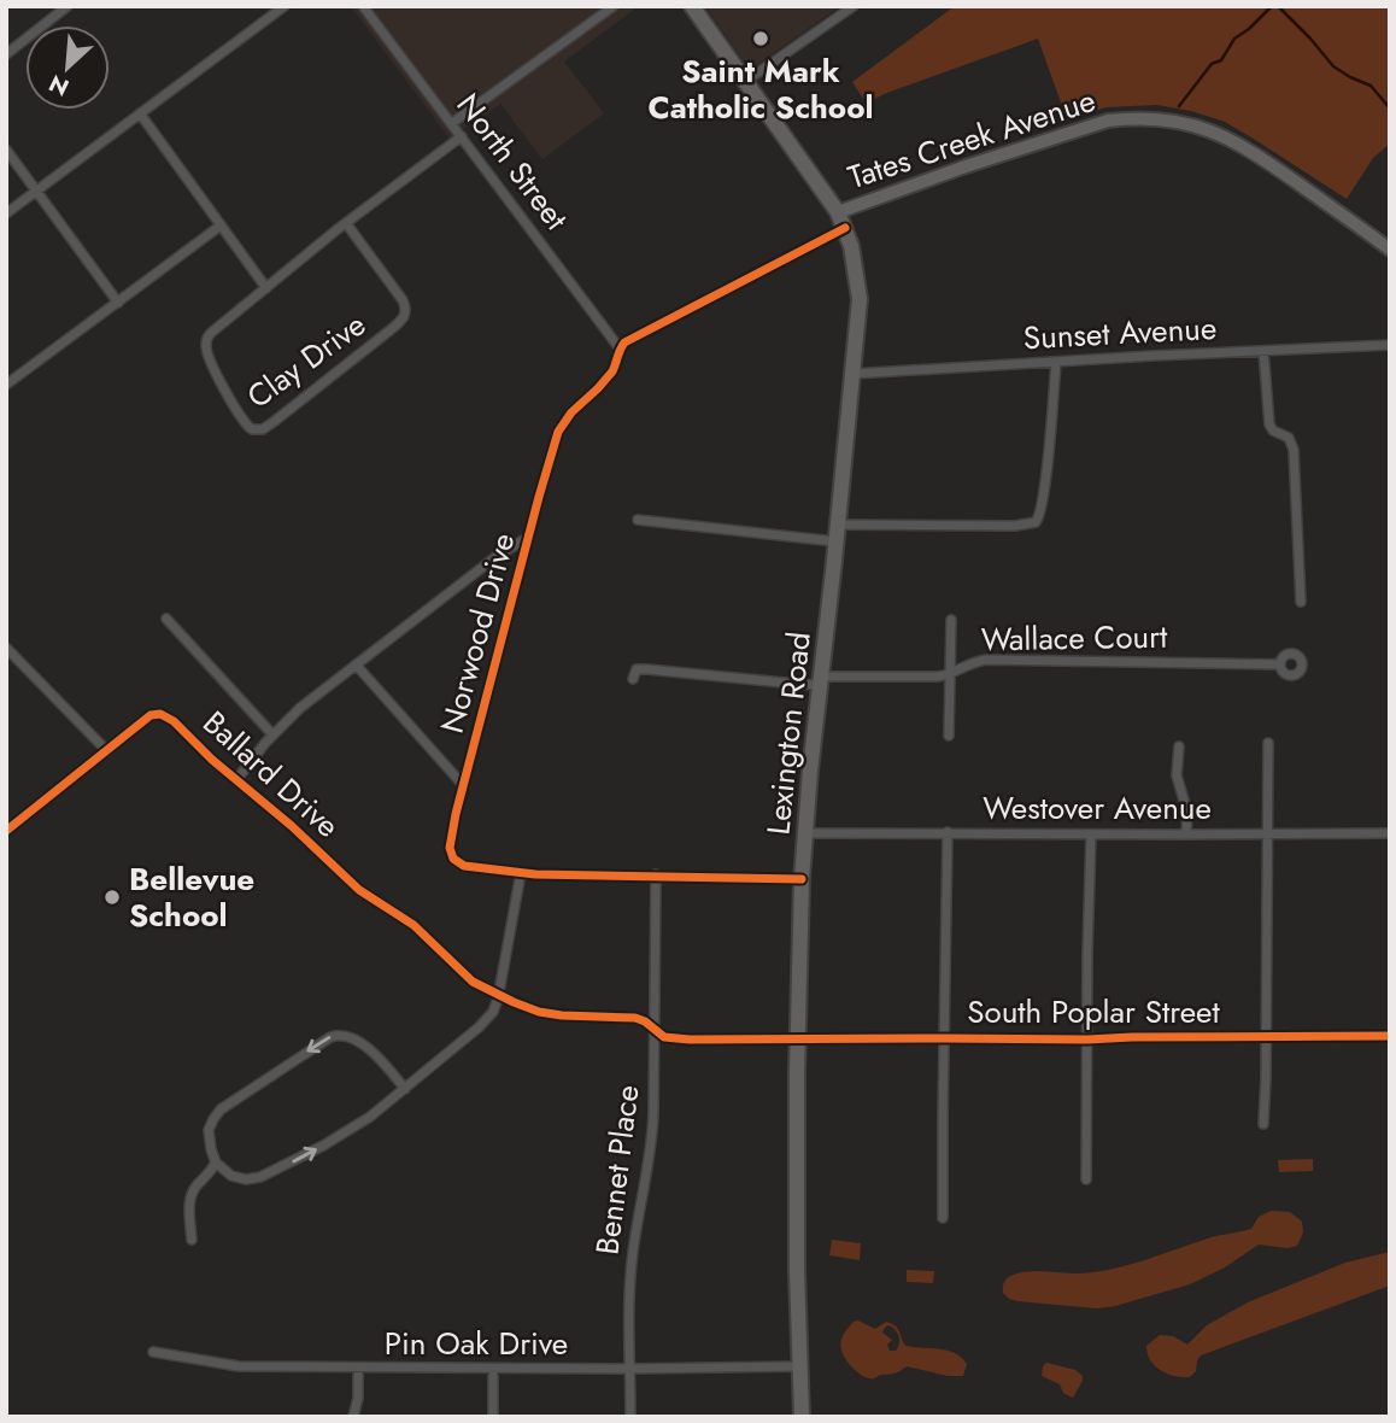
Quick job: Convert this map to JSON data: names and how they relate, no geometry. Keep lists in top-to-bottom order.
{
  "streets": {
    "main road": ["Tates Creek Avenue", "Lexington Road"],
    "street": [
      "North Street",
      "Sunset Avenue",
      "Clay Drive",
      "Norwood Drive",
      "Wallace Court",
      "Ballard Drive",
      "Westover Avenue",
      "South Poplar Street",
      "Bennet Place",
      "Pin Oak Drive"
    ]
  },
  "crossings": [
    ["Tates Creek Avenue", "Lexington Road"],
    ["North Street", "Clay Drive"],
    ["North Street", "Norwood Drive"],
    ["Sunset Avenue", "Lexington Road"],
    ["Norwood Drive", "Lexington Road"],
    ["Norwood Drive", "Bennet Place"],
    ["Wallace Court", "Lexington Road"],
    ["Lexington Road", "Westover Avenue"],
    ["Lexington Road", "South Poplar Street"],
    ["Lexington Road", "Pin Oak Drive"],
    ["Ballard Drive", "South Poplar Street"],
    ["Ballard Drive", "Bennet Place"],
    ["South Poplar Street", "Bennet Place"],
    ["Bennet Place", "Pin Oak Drive"]
  ],
  "places": ["Saint Mark Catholic School", "Bellevue School"],
  "north": "bottom left"
}
